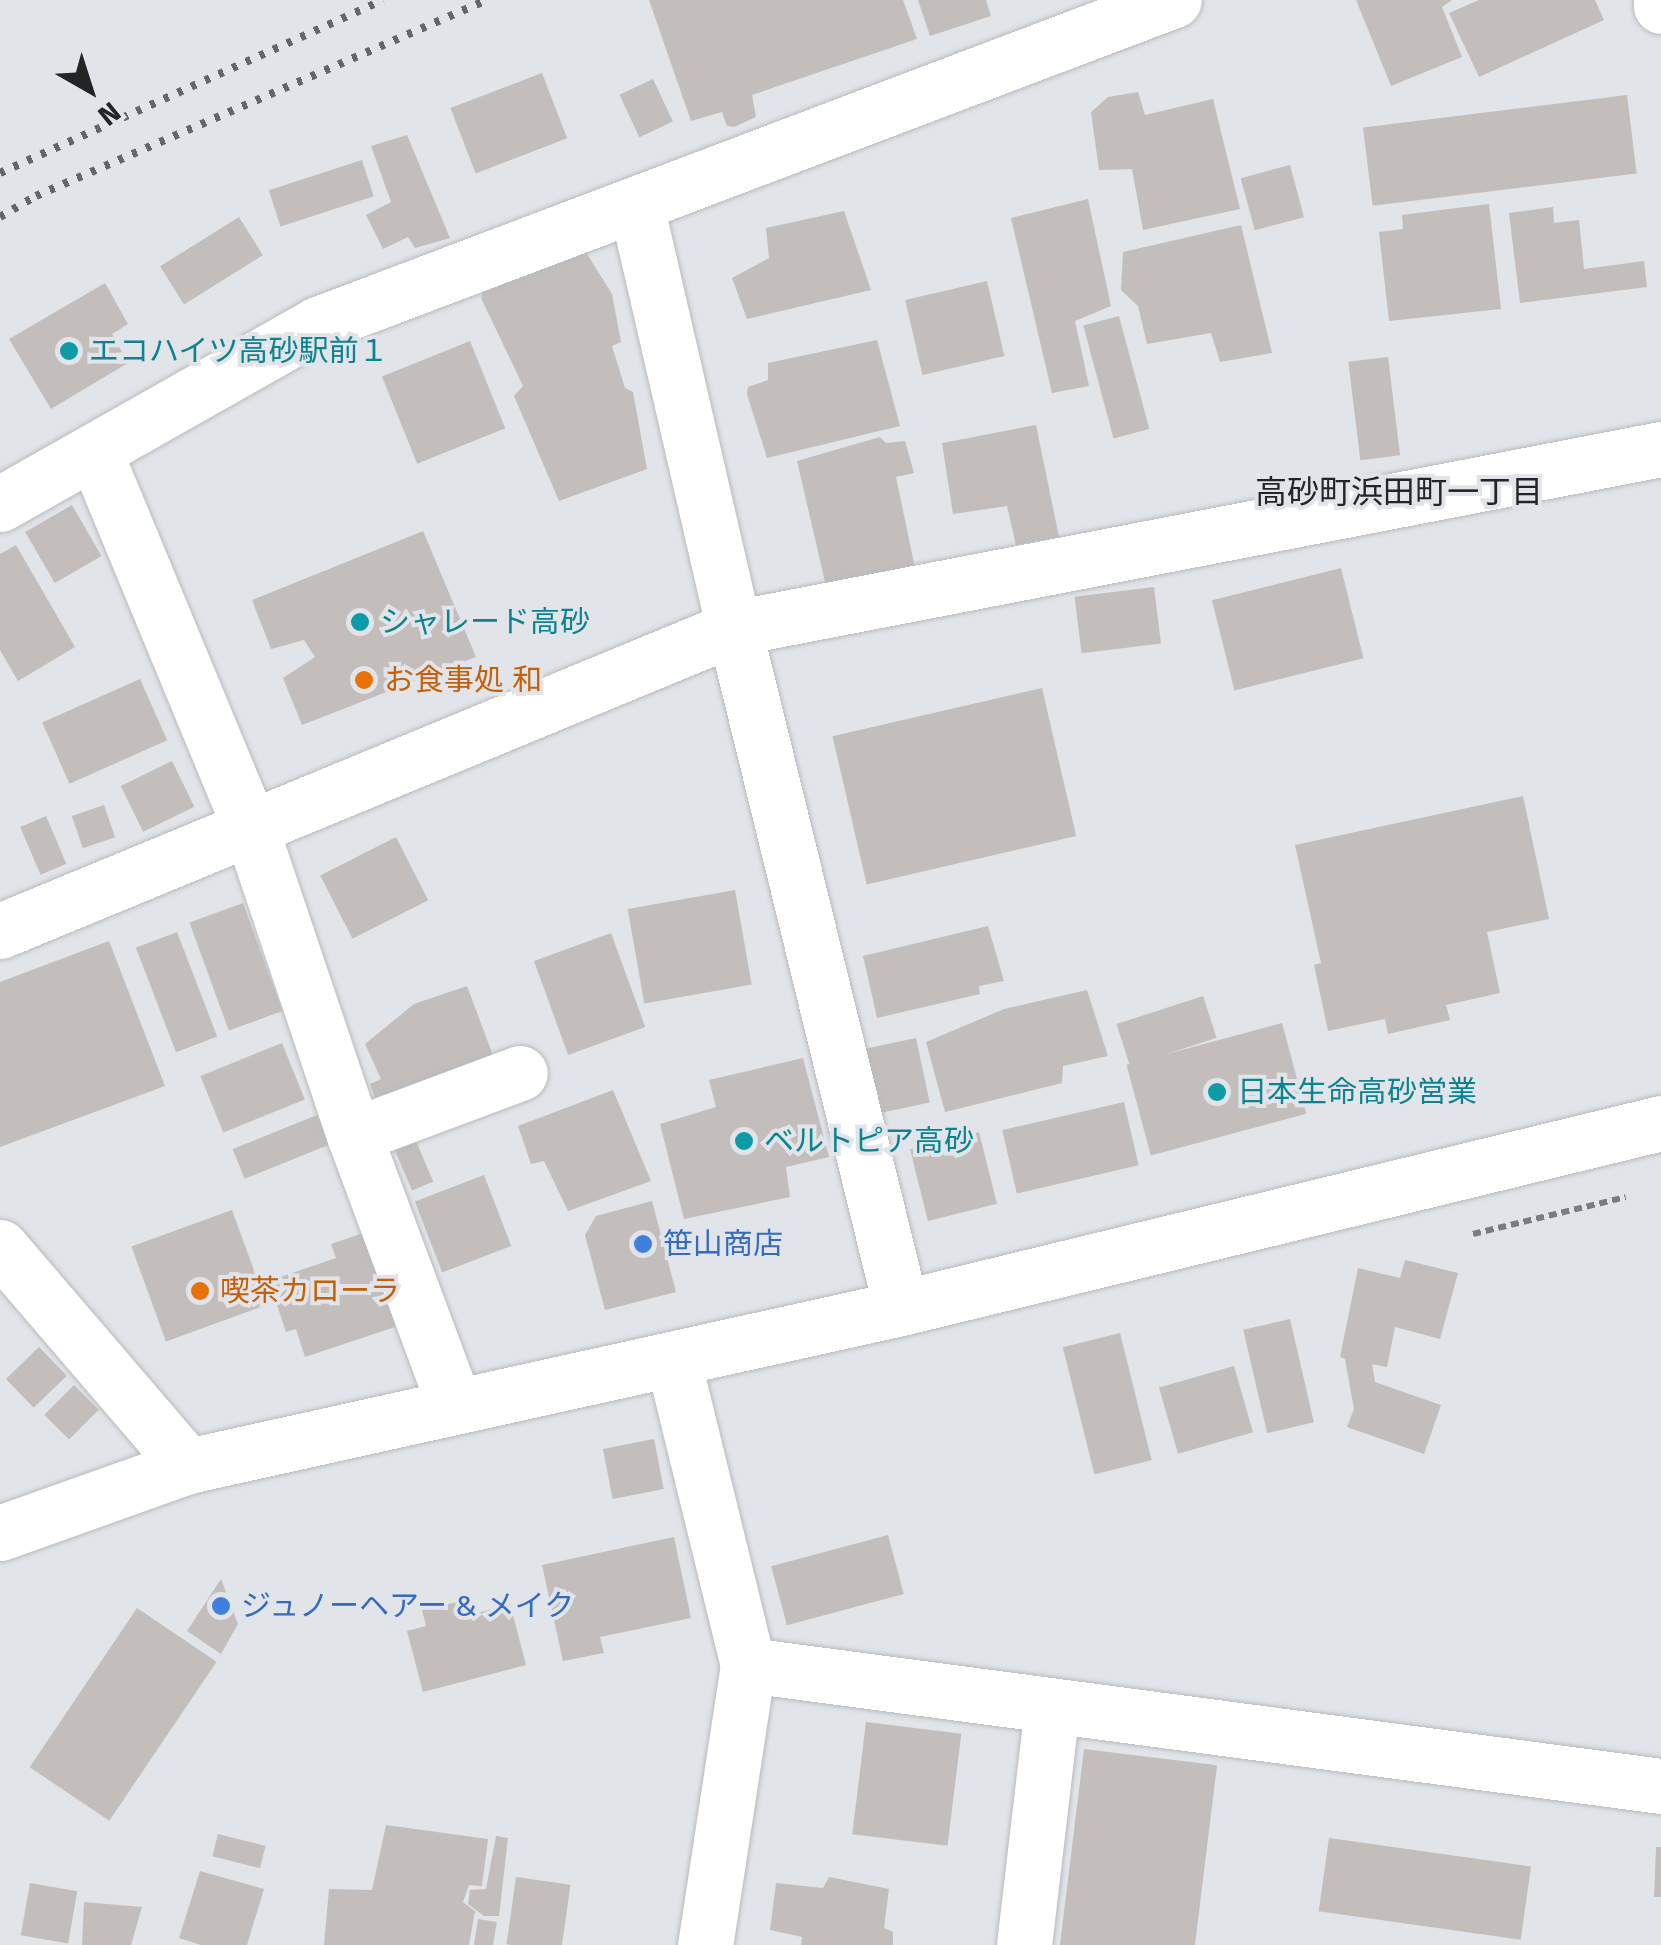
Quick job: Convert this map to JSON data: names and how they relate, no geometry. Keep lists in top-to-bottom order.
{
  "districts": ["高砂町浜田町一丁目"],
  "places": [
    "エコハイツ高砂駅前１",
    "シャレード高砂",
    "お食事処 和",
    "日本生命高砂営業",
    "ベルトピア高砂",
    "笹山商店",
    "喫茶カローラ",
    "ジュノーヘアー & メイク"
  ],
  "north": "bottom right"
}
